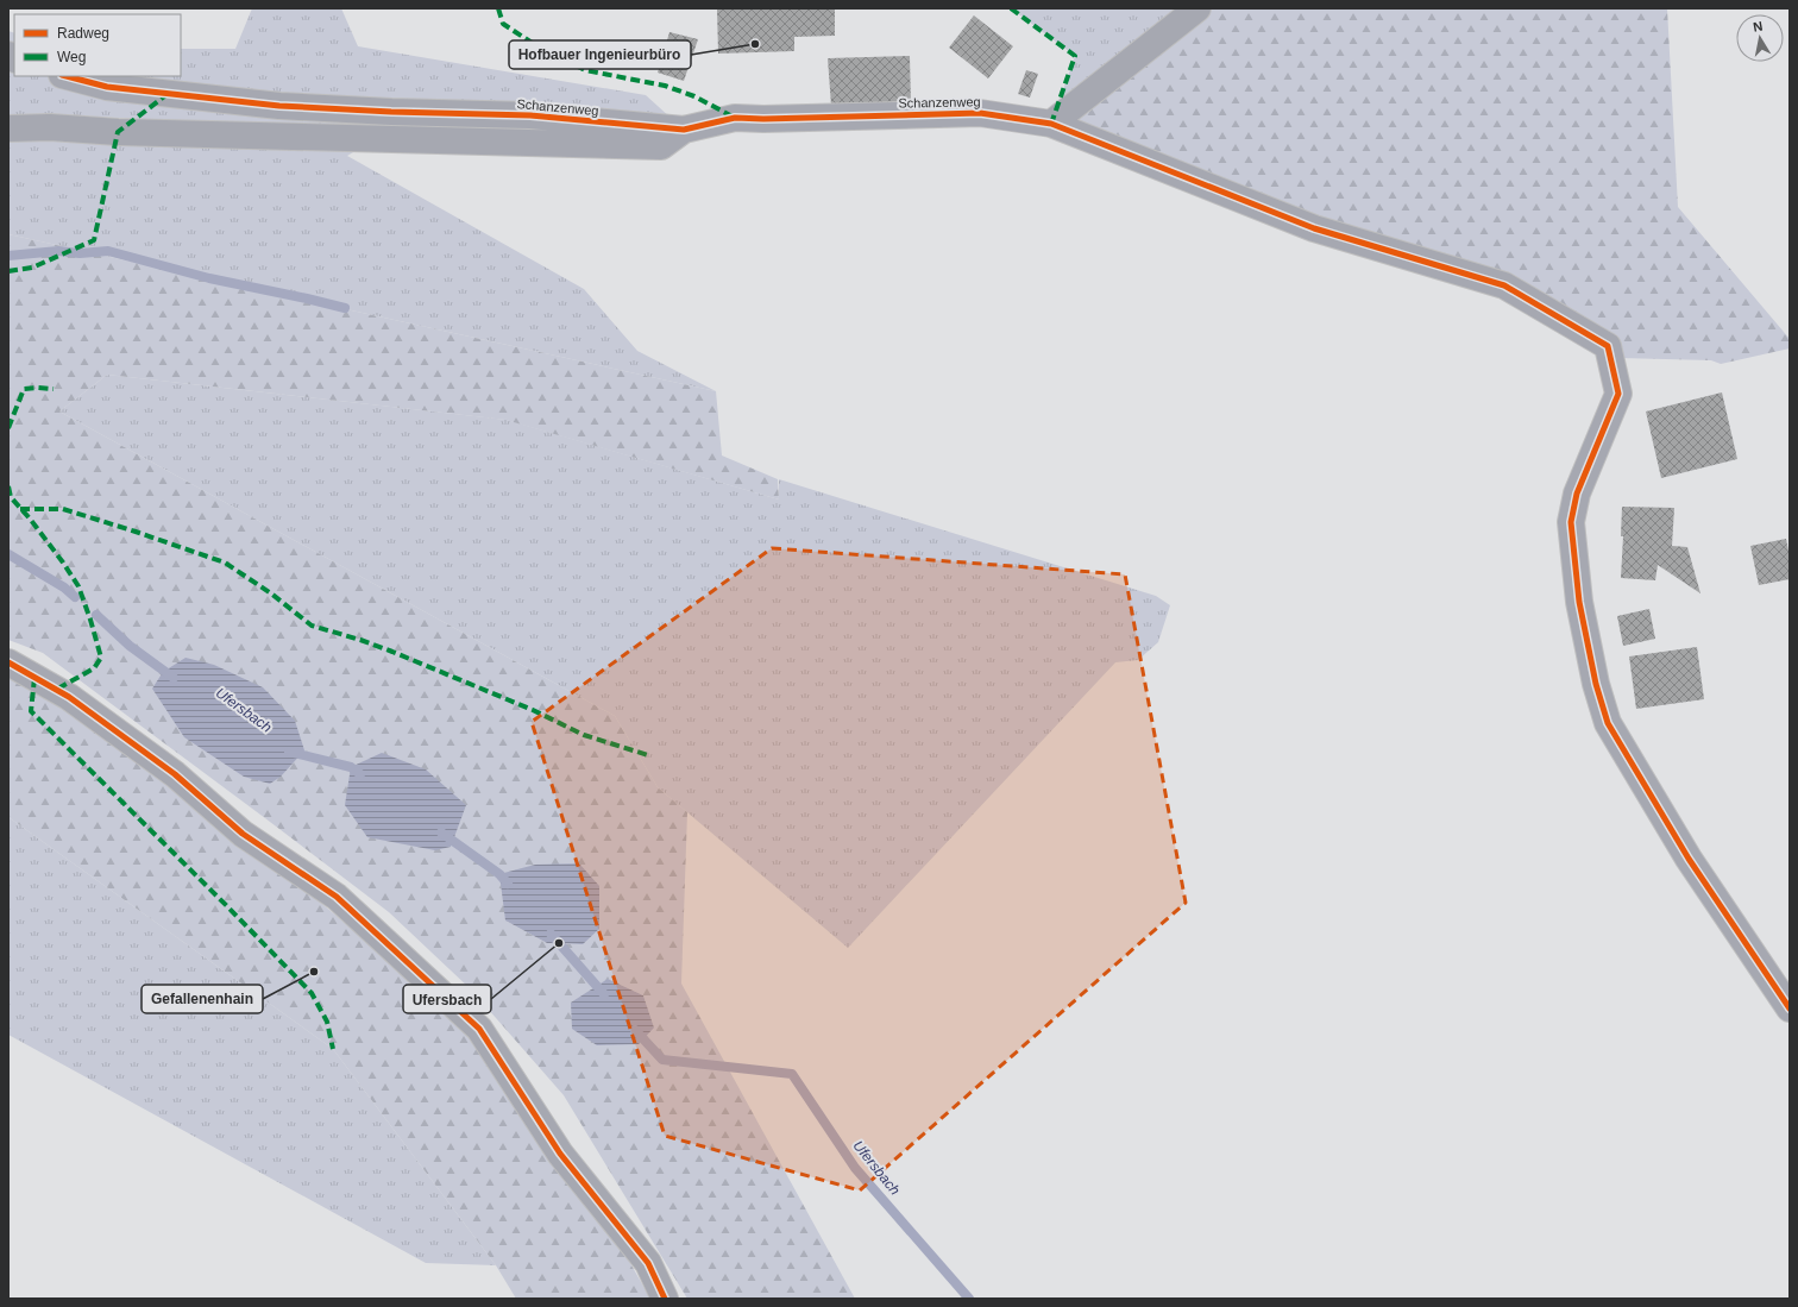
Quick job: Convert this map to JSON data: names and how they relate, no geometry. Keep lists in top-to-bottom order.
{
  "streets": {
    "street": ["Schanzenweg"]
  },
  "water": ["Ufersbach"],
  "places": ["Hofbauer Ingenieurbüro", "Ufersbach", "Gefallenenhain"],
  "legend": ["Radweg", "Weg"],
  "north": "top"
}
